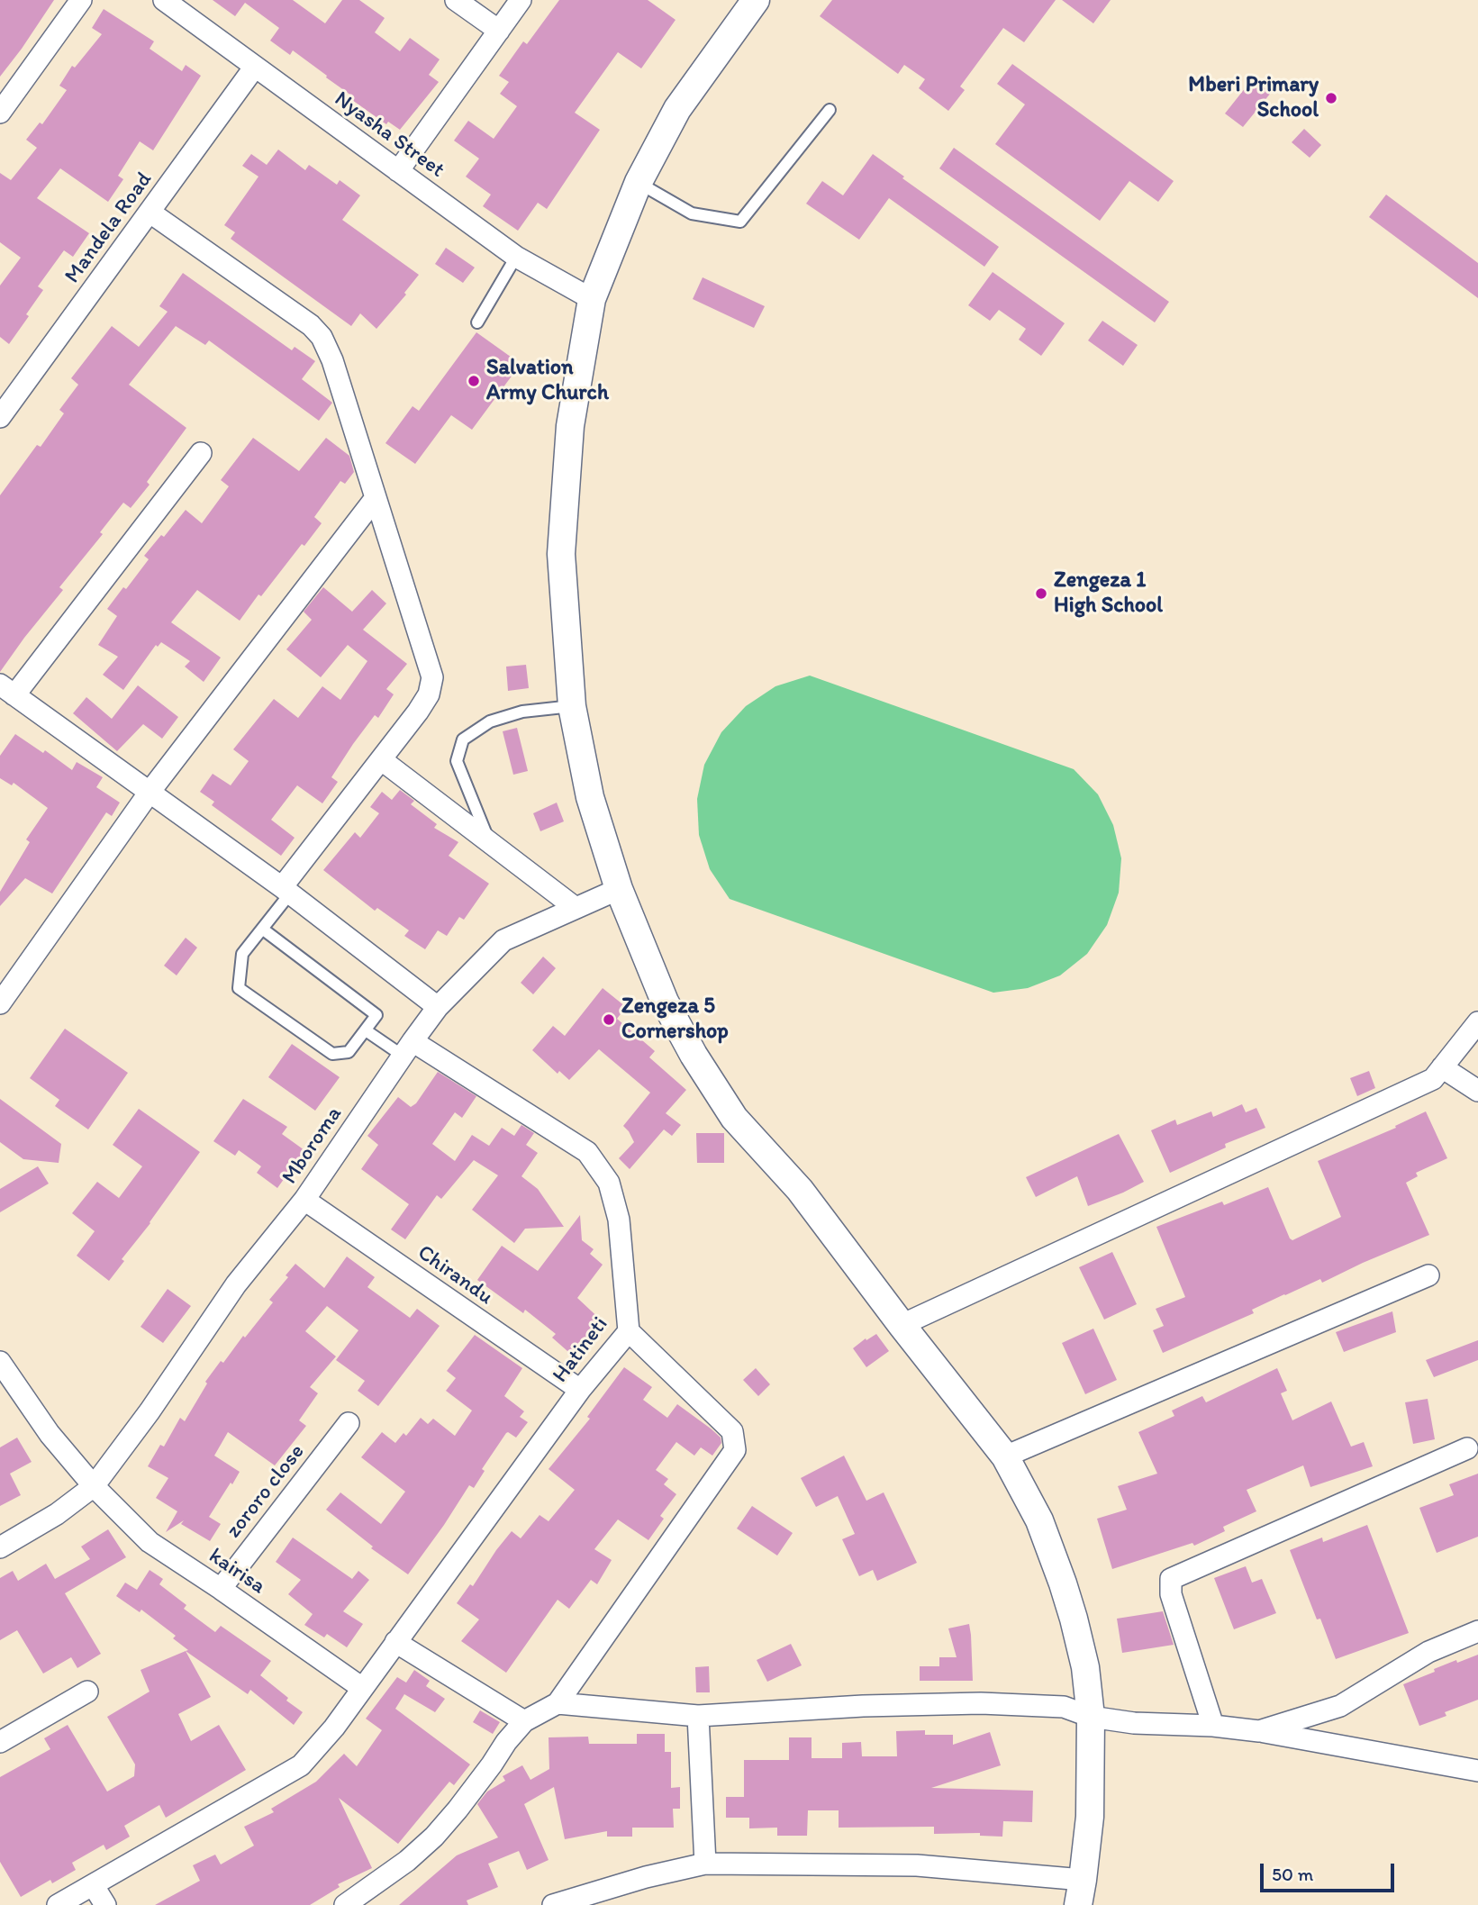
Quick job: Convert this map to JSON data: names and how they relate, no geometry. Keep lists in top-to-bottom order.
{
  "streets": {
    "street": [
      "Nyasha Street",
      "Mandela Road",
      "Mboroma",
      "Chirandu",
      "Hatineti",
      "zororo close",
      "kairisa"
    ]
  },
  "crossings": [
    ["Nyasha Street", "Mandela Road"],
    ["Mboroma", "Chirandu"],
    ["Mboroma", "Hatineti"],
    ["Mboroma", "kairisa"],
    ["Chirandu", "Hatineti"],
    ["Hatineti", "kairisa"],
    ["zororo close", "kairisa"]
  ],
  "places": [
    "Mberi Primary School",
    "Salvation Army Church",
    "Zengeza 1 High School",
    "Zengeza 5 Cornershop"
  ],
  "scale_bar": "50 m"
}
